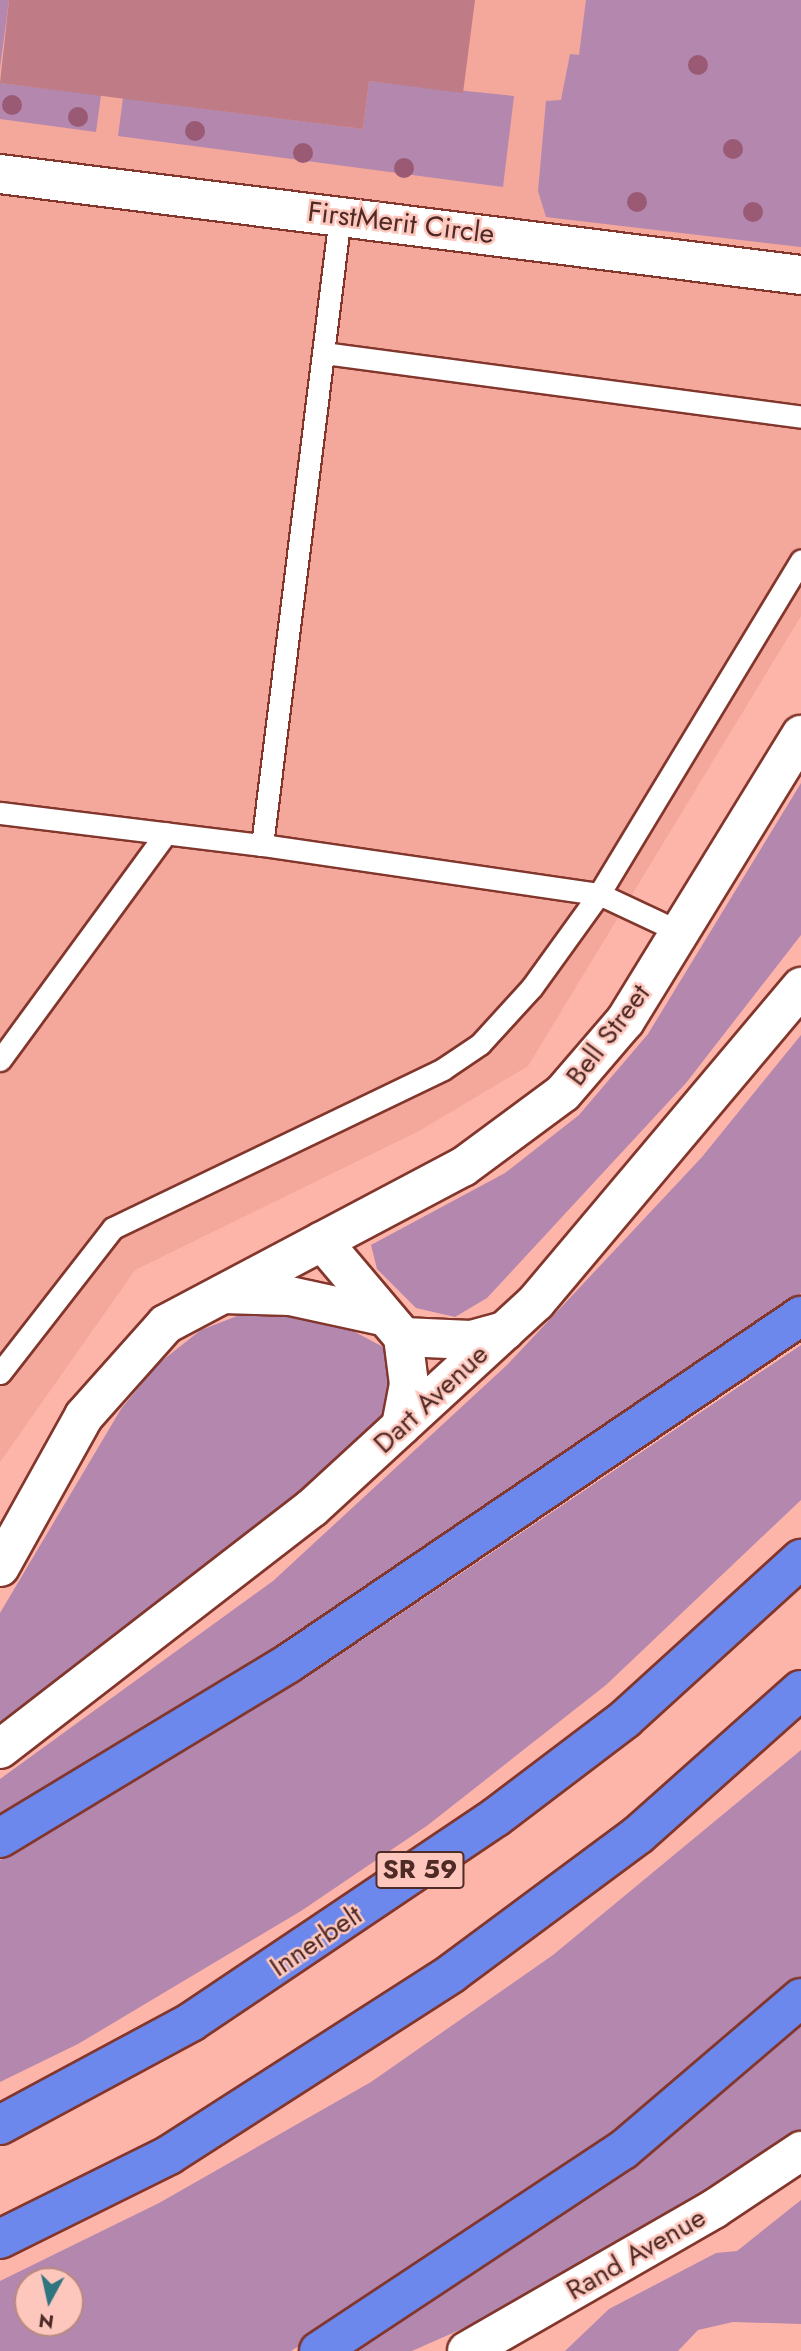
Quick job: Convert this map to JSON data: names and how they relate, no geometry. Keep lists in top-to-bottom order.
{
  "streets": {
    "highway": ["SR 59", "Innerbelt"],
    "street": [
      "FirstMerit Circle",
      "Bell Street",
      "Dart Avenue",
      "Rand Avenue"
    ]
  },
  "north": "bottom"
}
